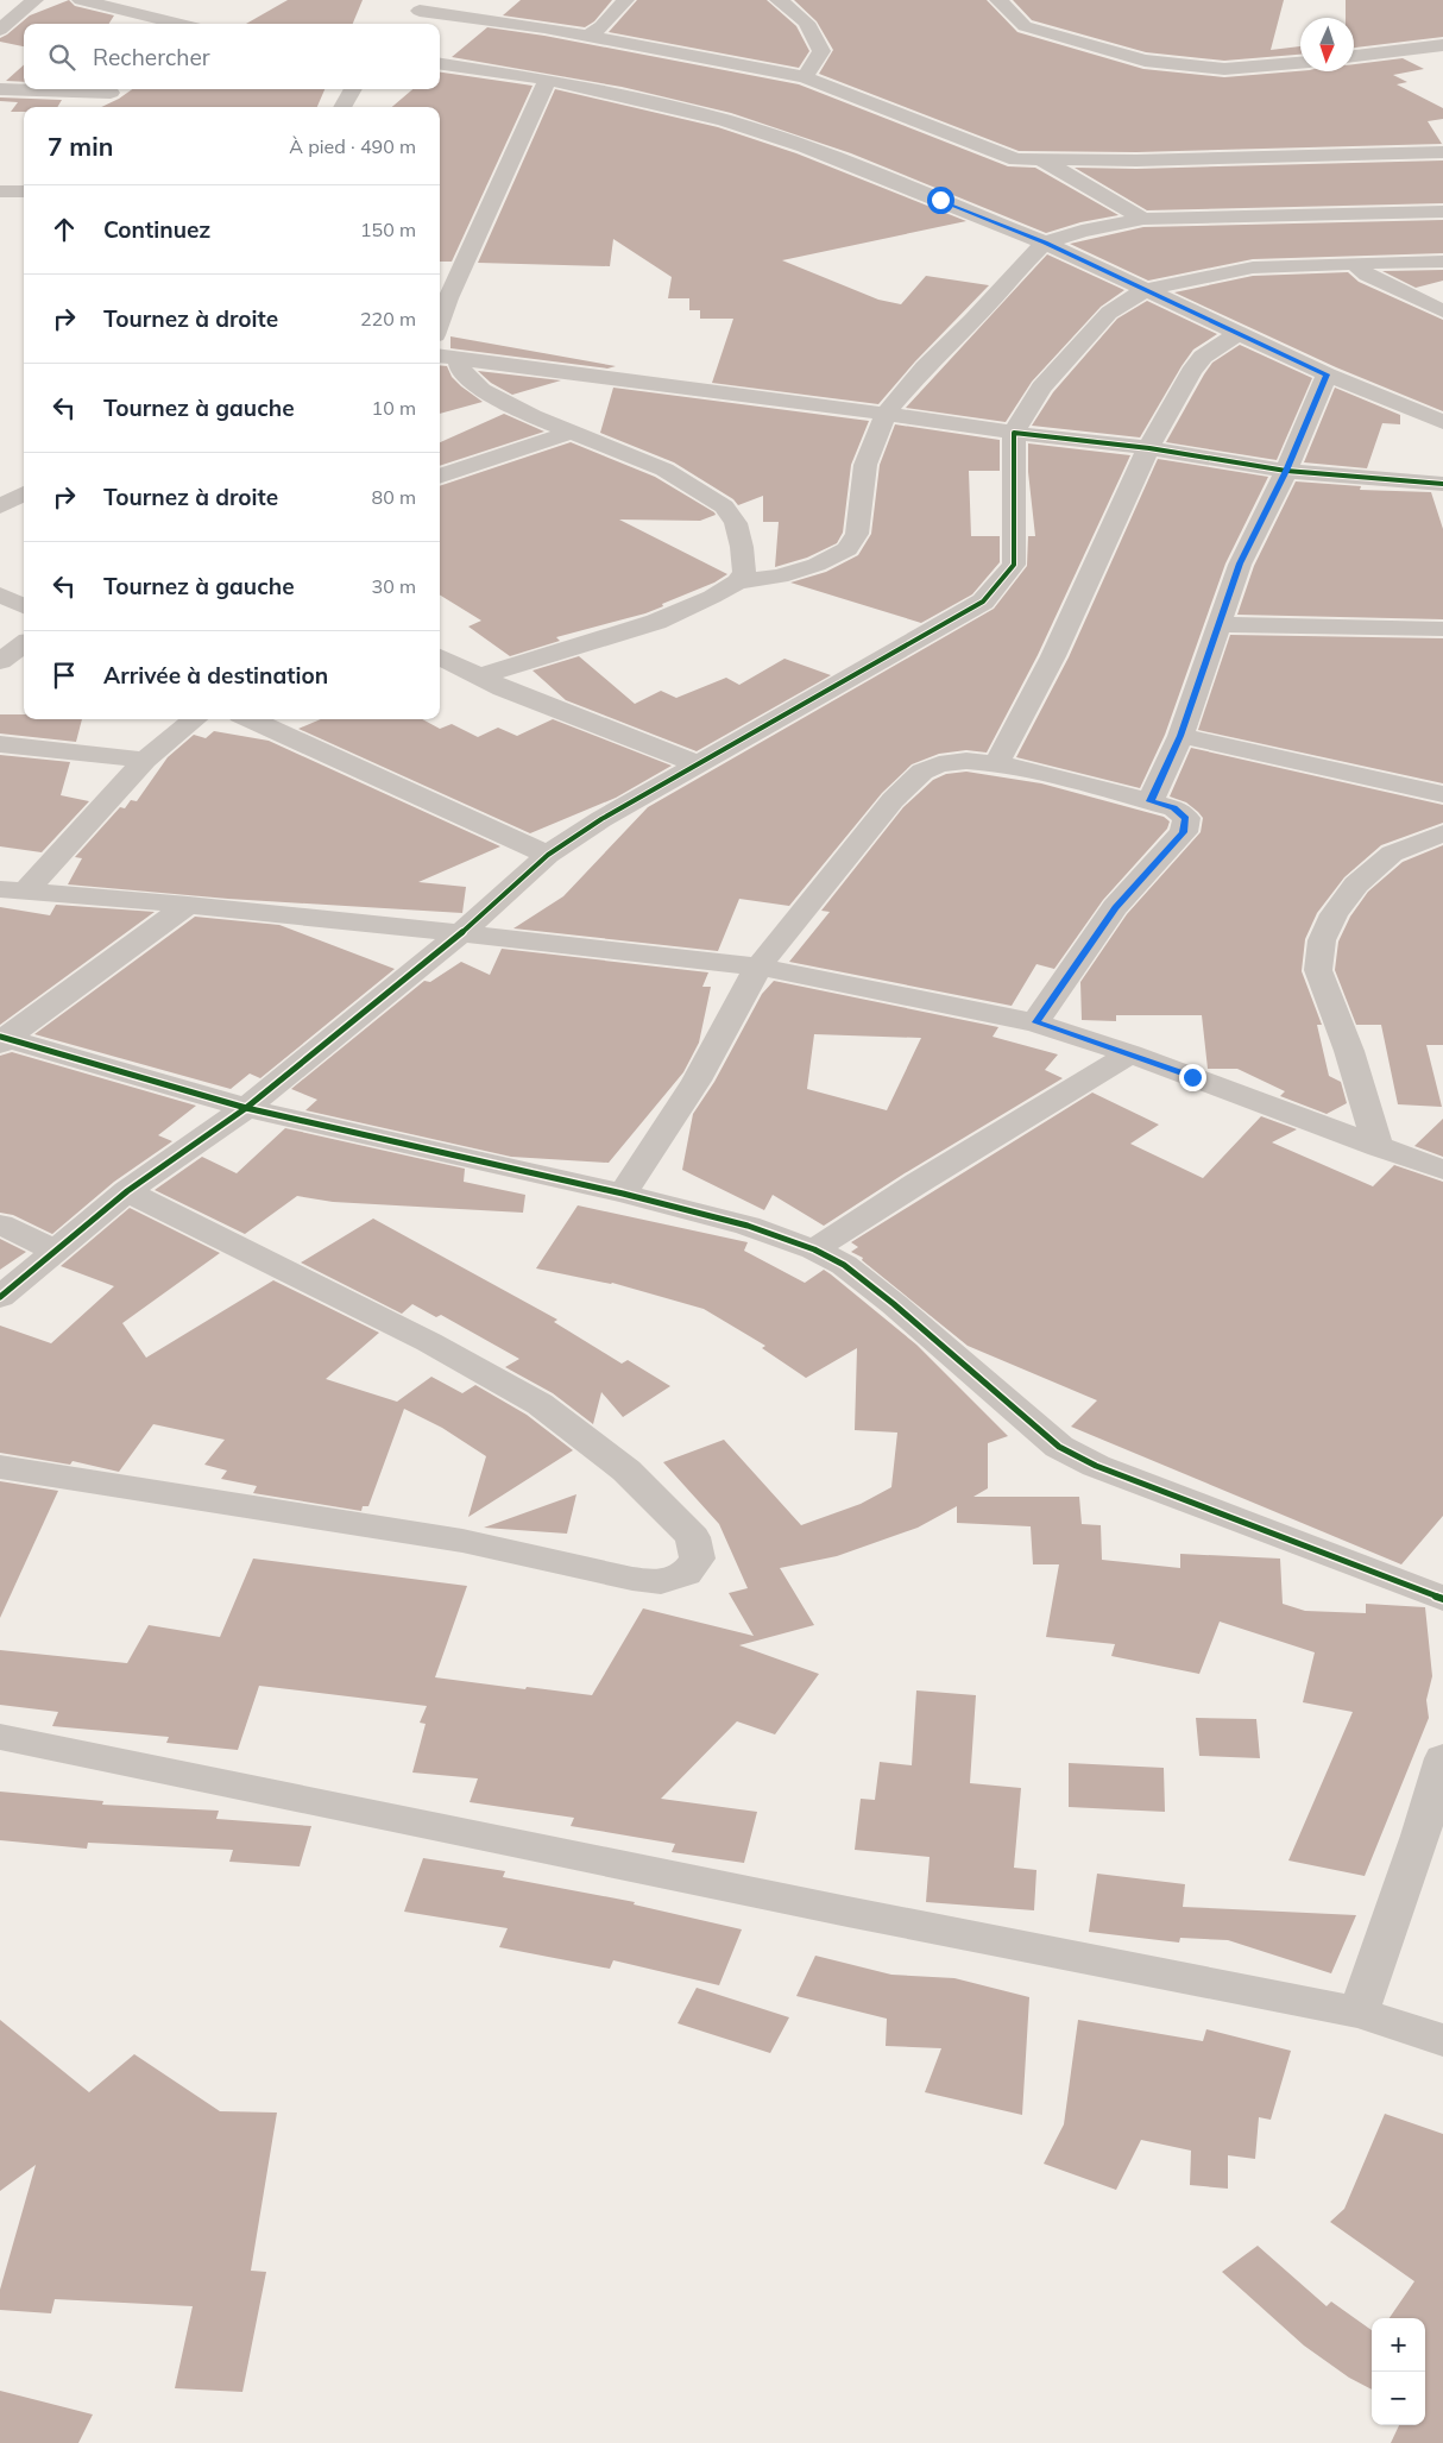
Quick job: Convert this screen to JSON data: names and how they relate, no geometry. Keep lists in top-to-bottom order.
{
  "north": "bottom",
  "page": {
    "search": "Rechercher",
    "heading": ["7 min", "À pied · 490 m"],
    "list": [
      ["Continuez", "150 m"],
      ["Tournez à droite", "220 m"],
      ["Tournez à gauche", "10 m"],
      ["Tournez à droite", "80 m"],
      ["Tournez à gauche", "30 m"],
      "Arrivée à destination"
    ],
    "map_buttons": ["+", "−"]
  }
}
